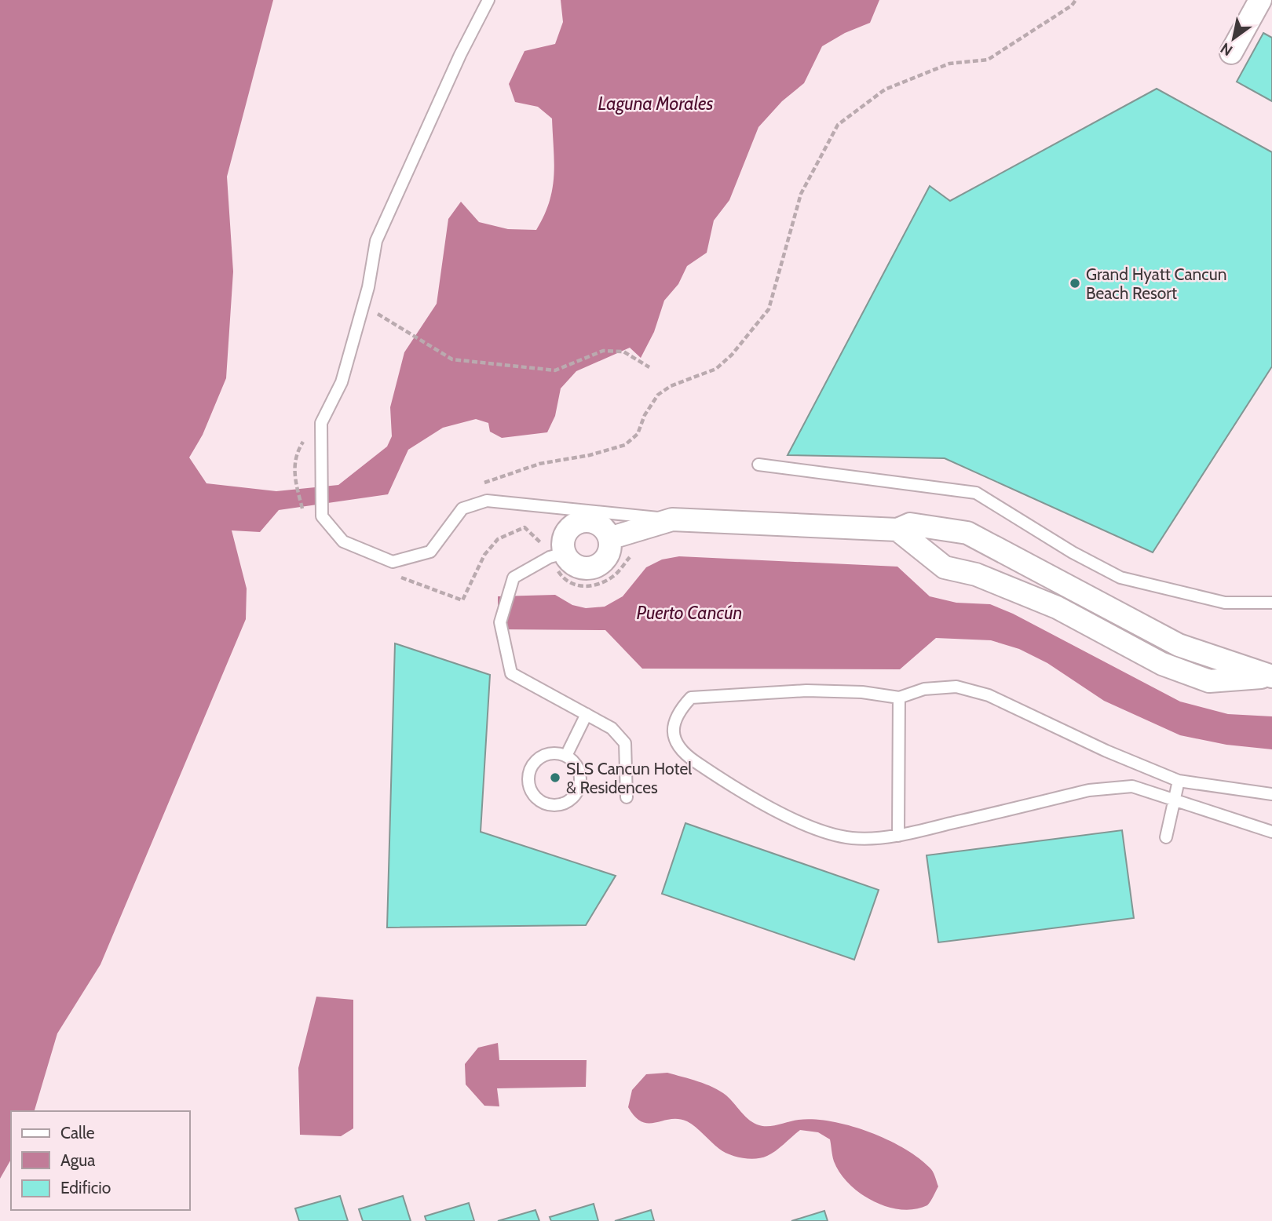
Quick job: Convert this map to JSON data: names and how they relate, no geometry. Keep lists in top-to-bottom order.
{
  "water": ["Laguna Morales", "Puerto Cancún"],
  "places": ["Grand Hyatt Cancun Beach Resort", "SLS Cancun Hotel & Residences"],
  "legend": ["Calle", "Agua", "Edificio"],
  "north": "bottom left"
}
